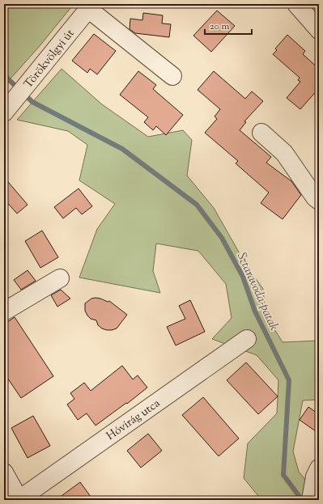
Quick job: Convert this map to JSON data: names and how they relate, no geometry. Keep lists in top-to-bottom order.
{
  "streets": {
    "street": ["Törökvölgyi út", "Hóvirág utca"]
  },
  "water": ["Sztaravoda-patak"],
  "scale_bar": "20 m"
}
